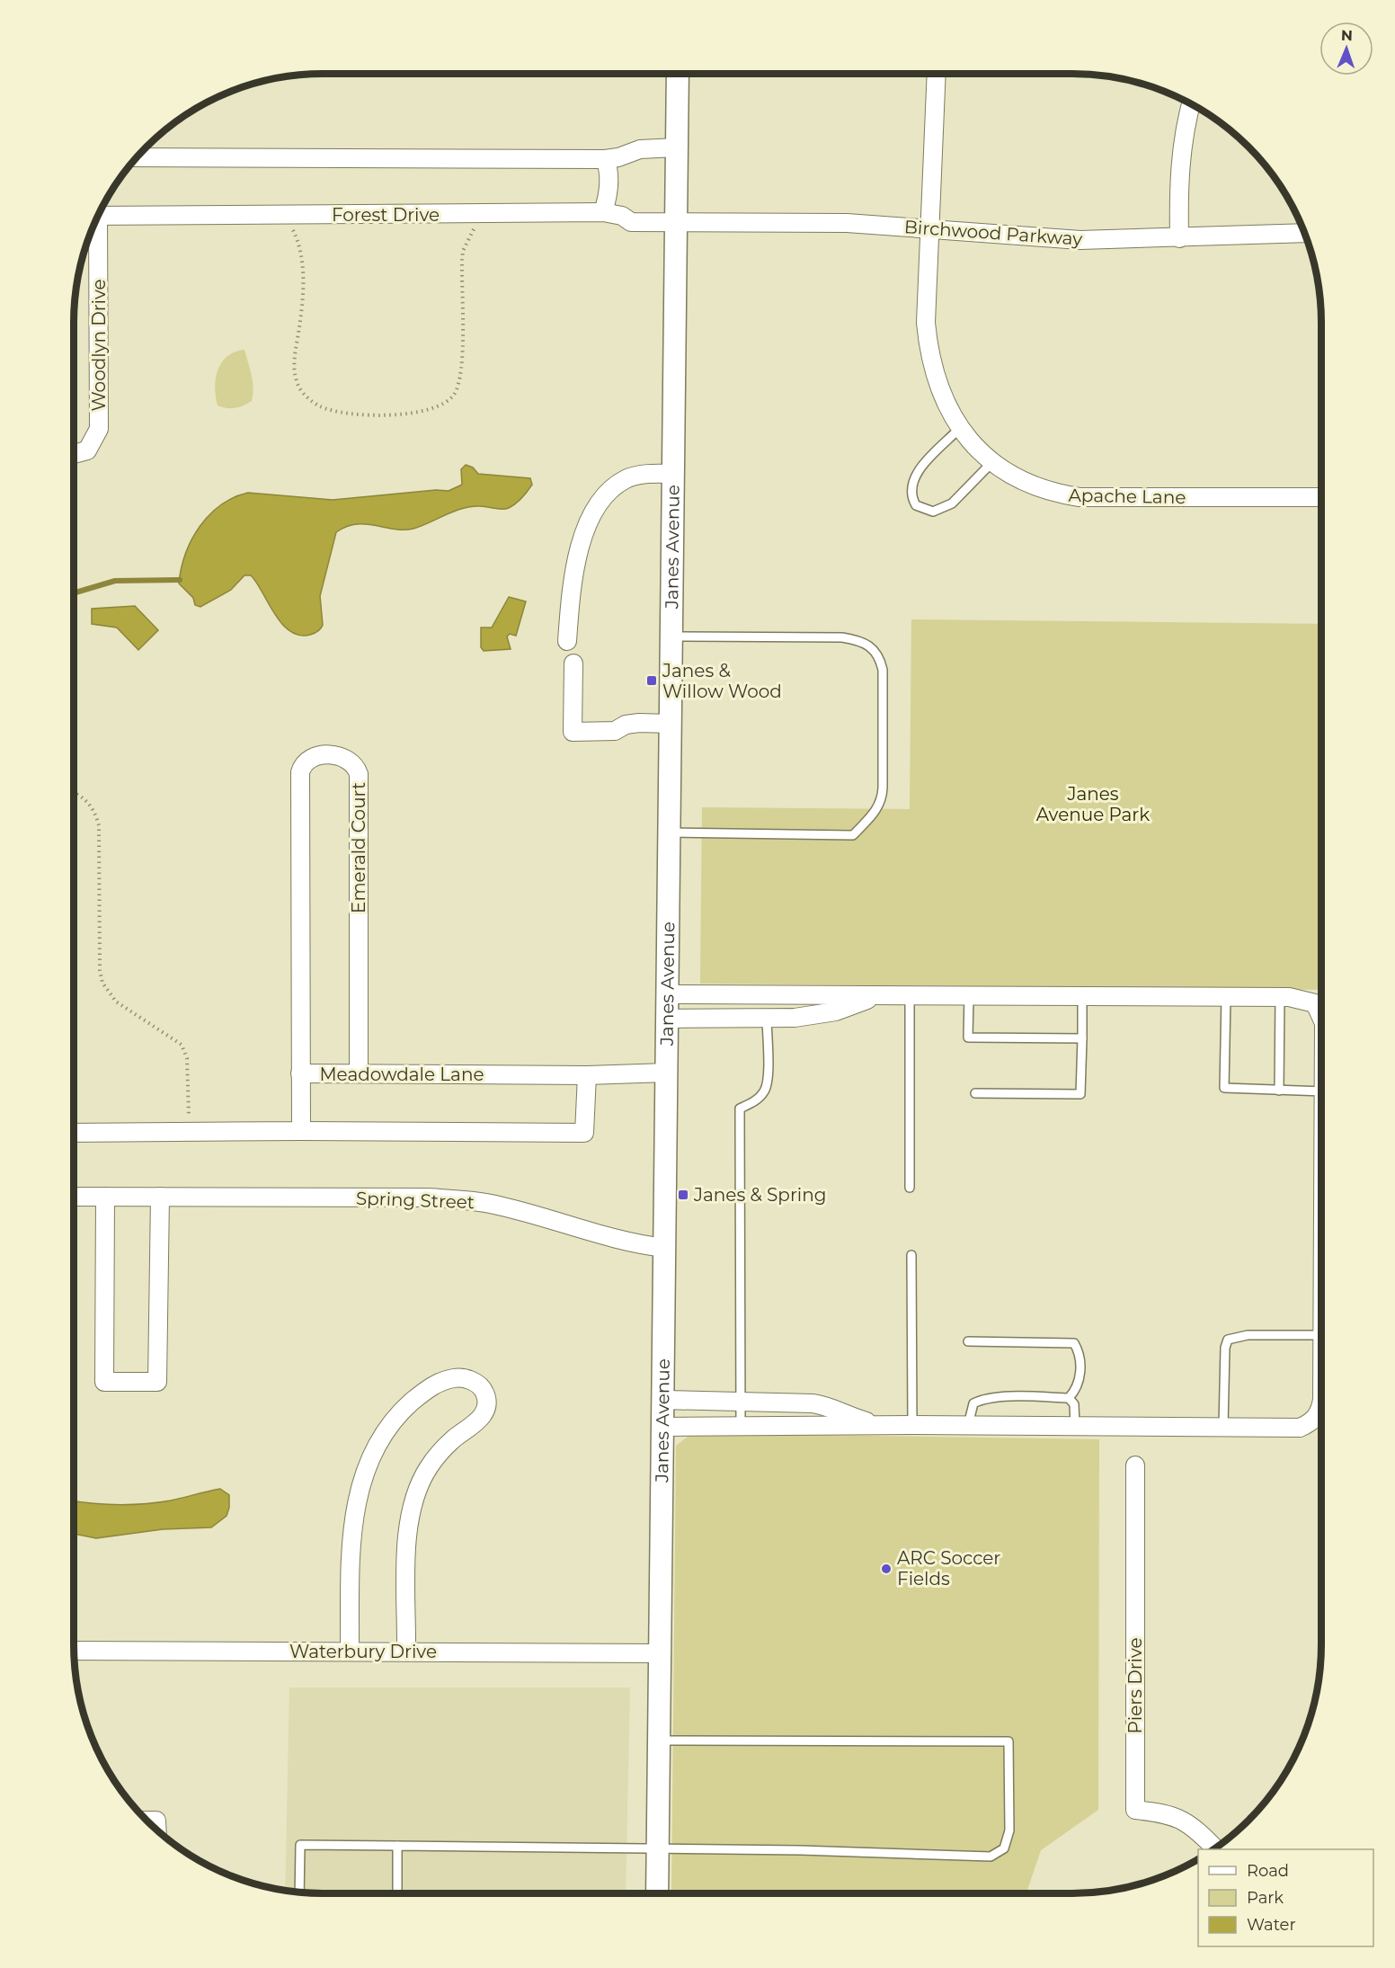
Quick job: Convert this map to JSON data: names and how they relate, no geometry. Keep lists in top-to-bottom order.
{
  "streets": {
    "street": [
      "Forest Drive",
      "Birchwood Parkway",
      "Woodlyn Drive",
      "Apache Lane",
      "Janes Avenue",
      "Emerald Court",
      "Meadowdale Lane",
      "Spring Street",
      "Waterbury Drive",
      "Piers Drive"
    ]
  },
  "crossings": [
    ["Forest Drive", "Birchwood Parkway"],
    ["Forest Drive", "Janes Avenue"],
    ["Birchwood Parkway", "Apache Lane"],
    ["Birchwood Parkway", "Janes Avenue"],
    ["Janes Avenue", "Meadowdale Lane"],
    ["Janes Avenue", "Spring Street"],
    ["Janes Avenue", "Waterbury Drive"],
    ["Emerald Court", "Meadowdale Lane"]
  ],
  "parks": ["Janes Avenue Park"],
  "places": {
    "transit": ["Janes & Willow Wood", "Janes & Spring"],
    "other": ["ARC Soccer Fields"]
  },
  "legend": ["Road", "Park", "Water"],
  "north": "top"
}
